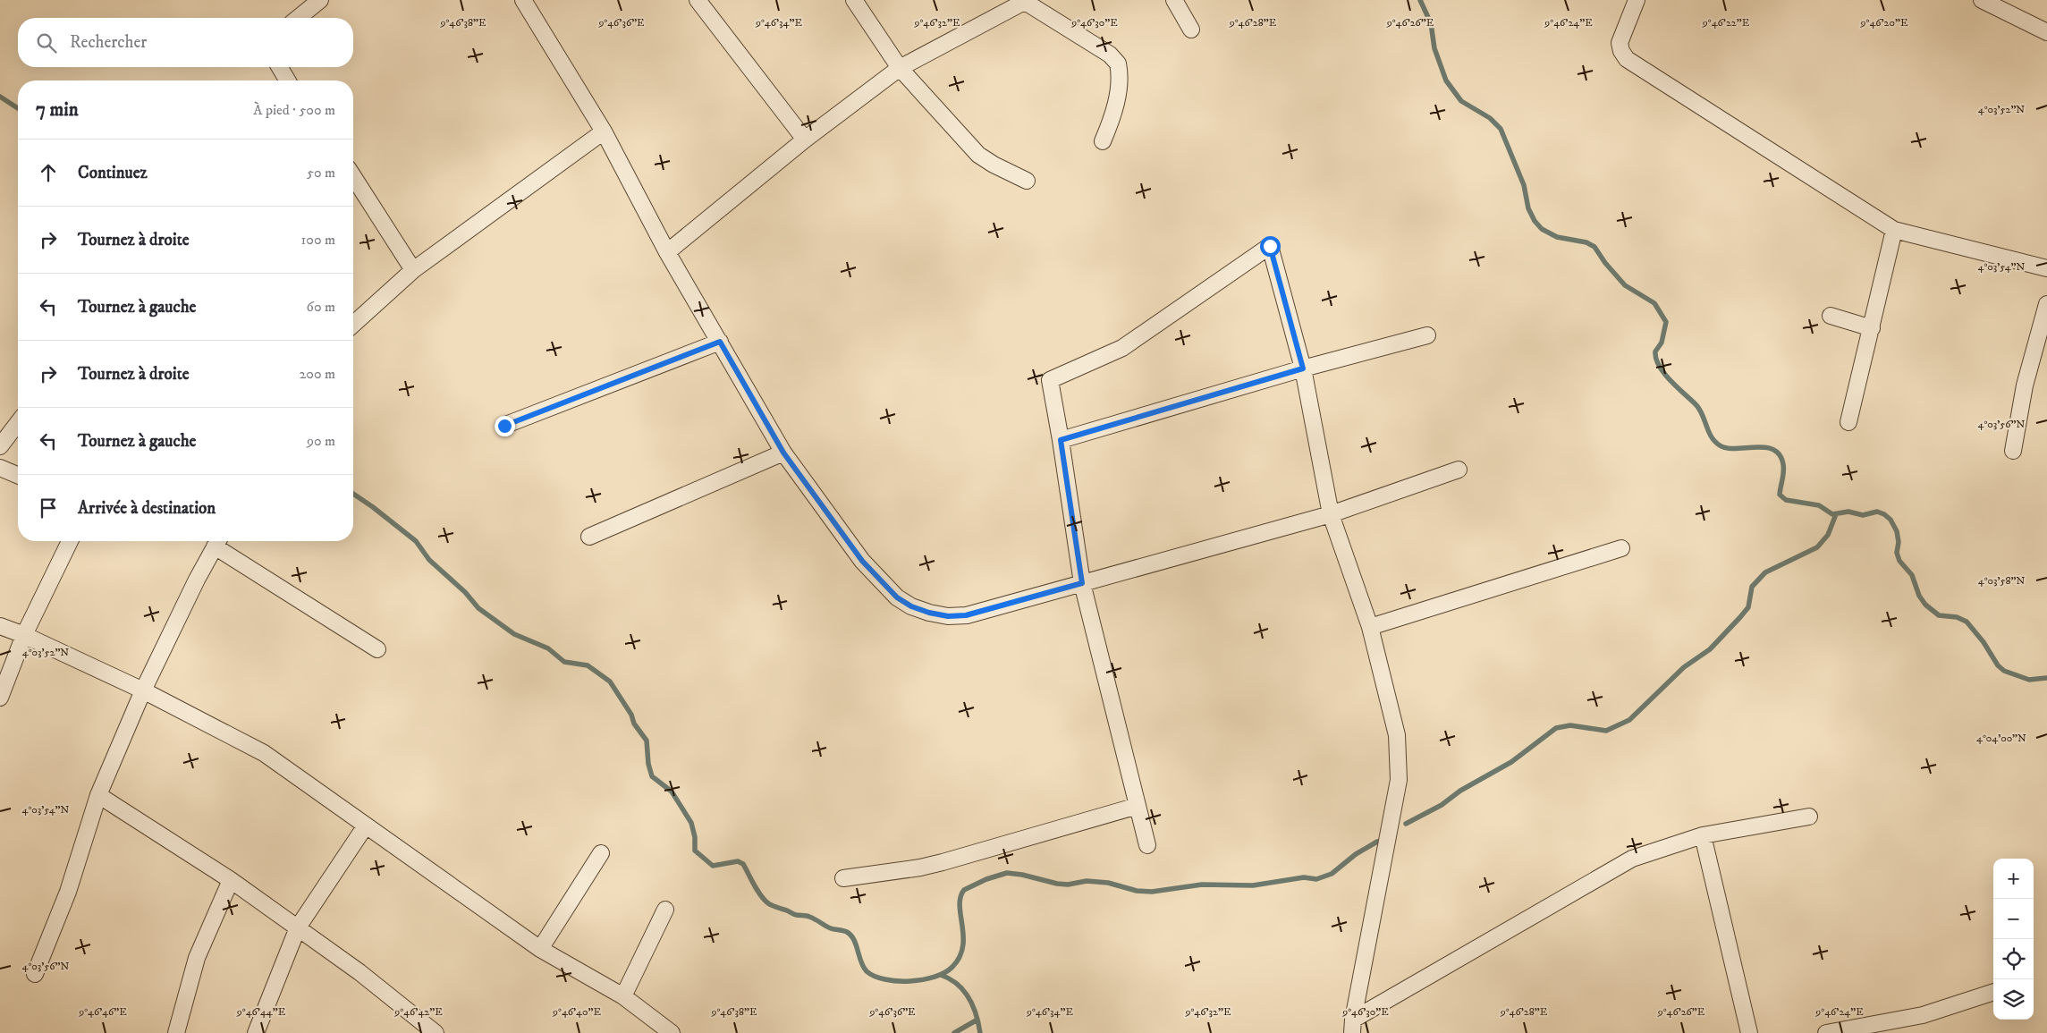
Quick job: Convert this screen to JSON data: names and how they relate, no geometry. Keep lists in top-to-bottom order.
{
  "page": {
    "search": "Rechercher",
    "heading": ["7 min", "À pied · 500 m"],
    "list": [
      ["Continuez", "50 m"],
      ["Tournez à droite", "100 m"],
      ["Tournez à gauche", "60 m"],
      ["Tournez à droite", "200 m"],
      ["Tournez à gauche", "90 m"],
      "Arrivée à destination"
    ],
    "map_buttons": ["+", "−"]
  },
  "coordinates": [
    "9°46'38\"E",
    "9°46'36\"E",
    "9°46'34\"E",
    "9°46'32\"E",
    "9°46'30\"E",
    "9°46'28\"E",
    "9°46'26\"E",
    "9°46'24\"E",
    "9°46'22\"E",
    "9°46'20\"E",
    "4°03'52\"N",
    "4°03'54\"N",
    "4°03'56\"N",
    "4°03'58\"N",
    "4°04'00\"N",
    "9°46'46\"E",
    "9°46'44\"E",
    "9°46'42\"E",
    "9°46'40\"E"
  ]
}
